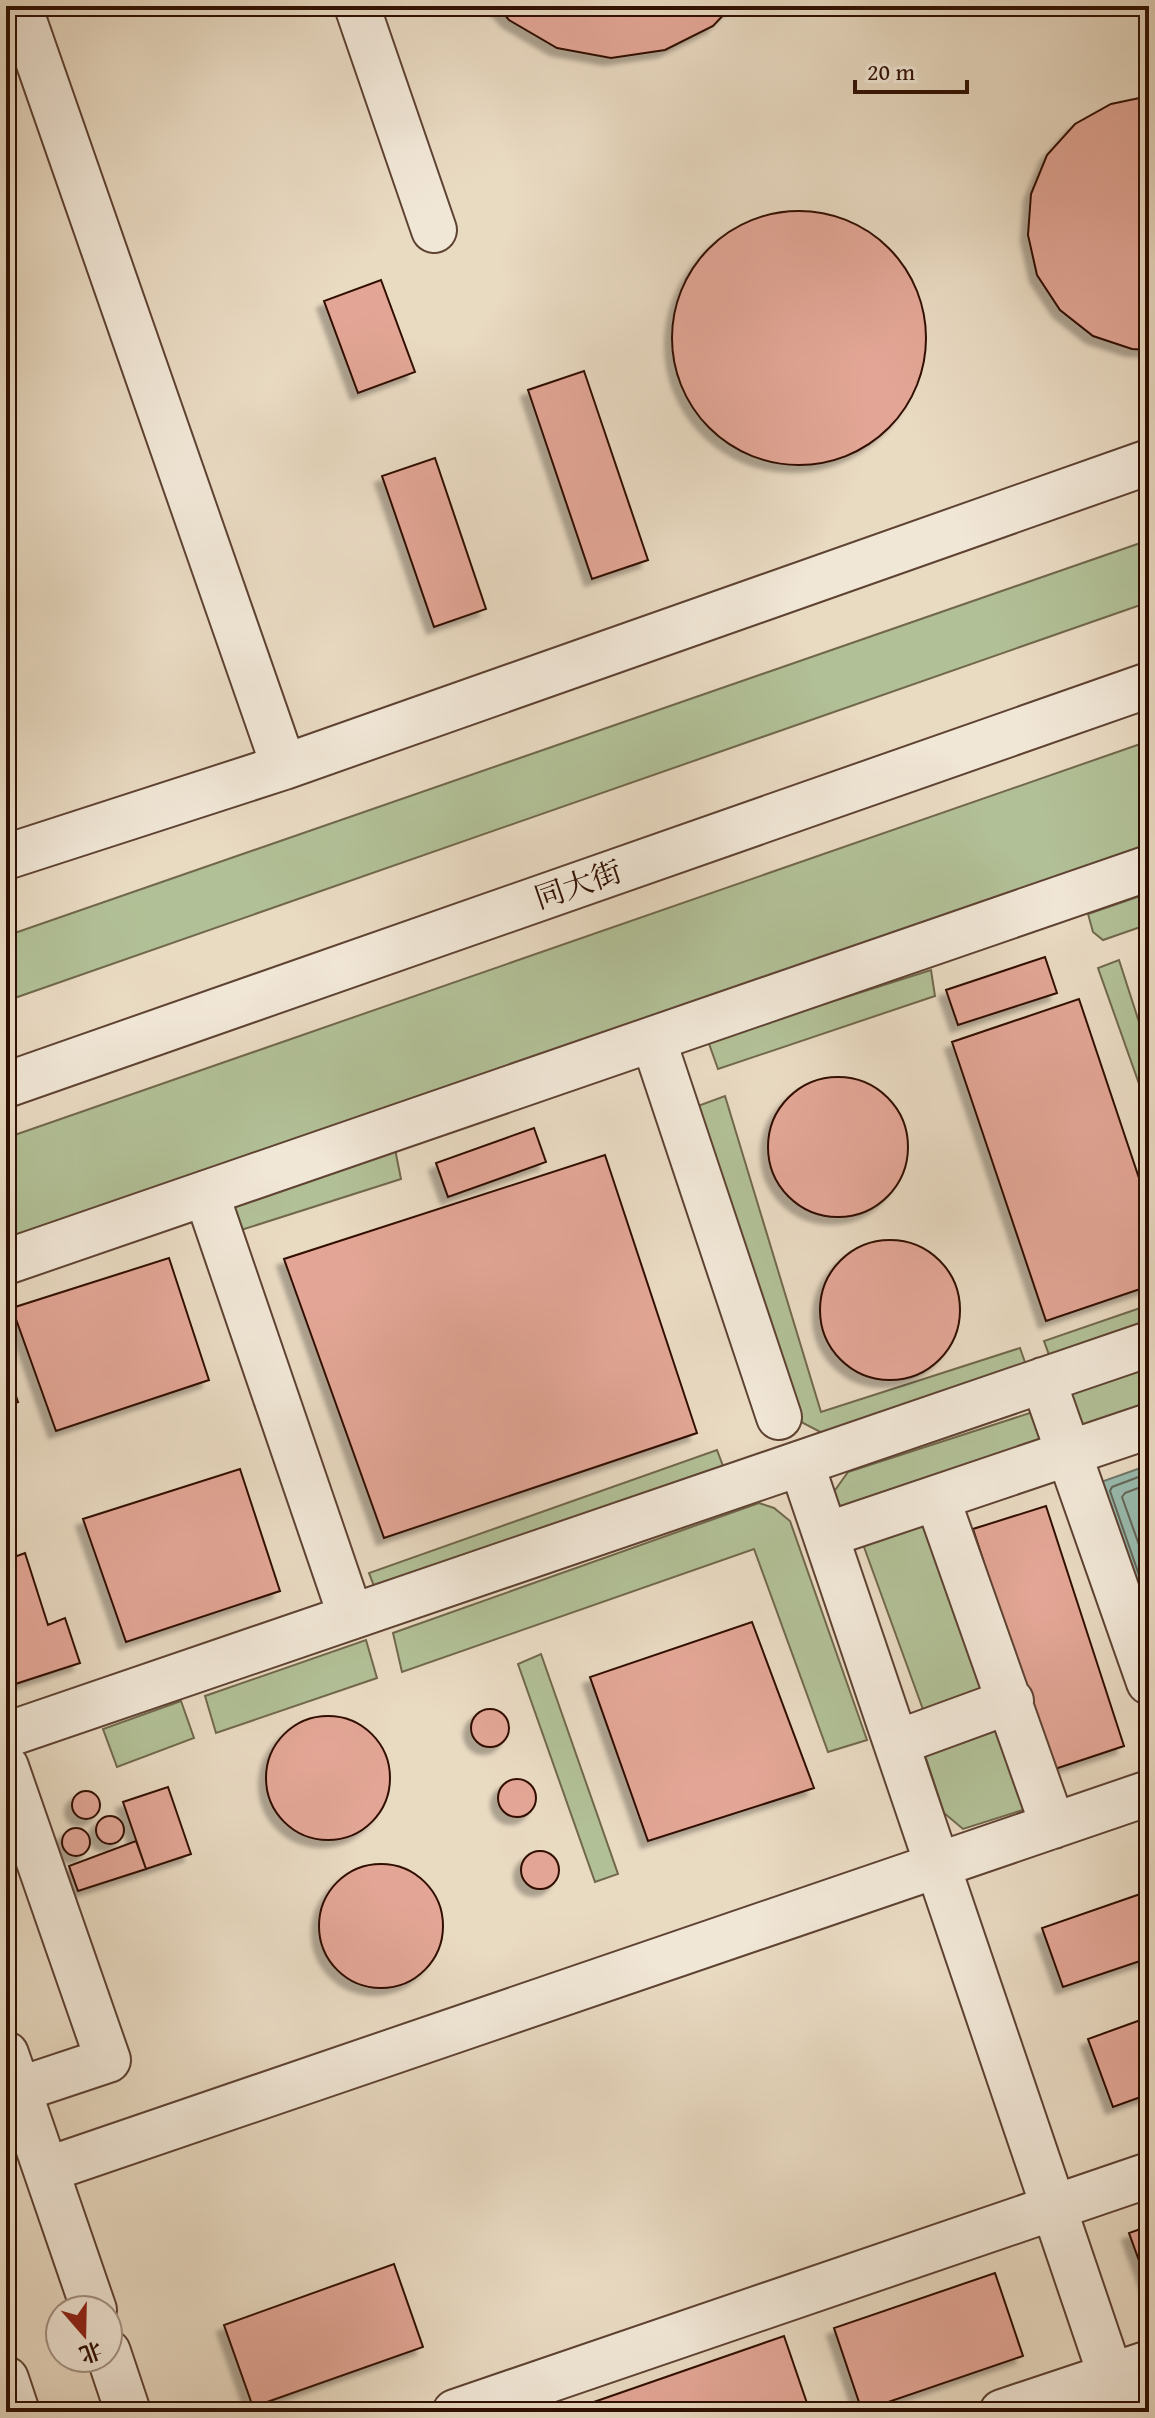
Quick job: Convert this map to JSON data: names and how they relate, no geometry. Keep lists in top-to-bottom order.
{
  "streets": {
    "street": ["同大街"]
  },
  "scale_bar": "20 m",
  "north": "bottom"
}
